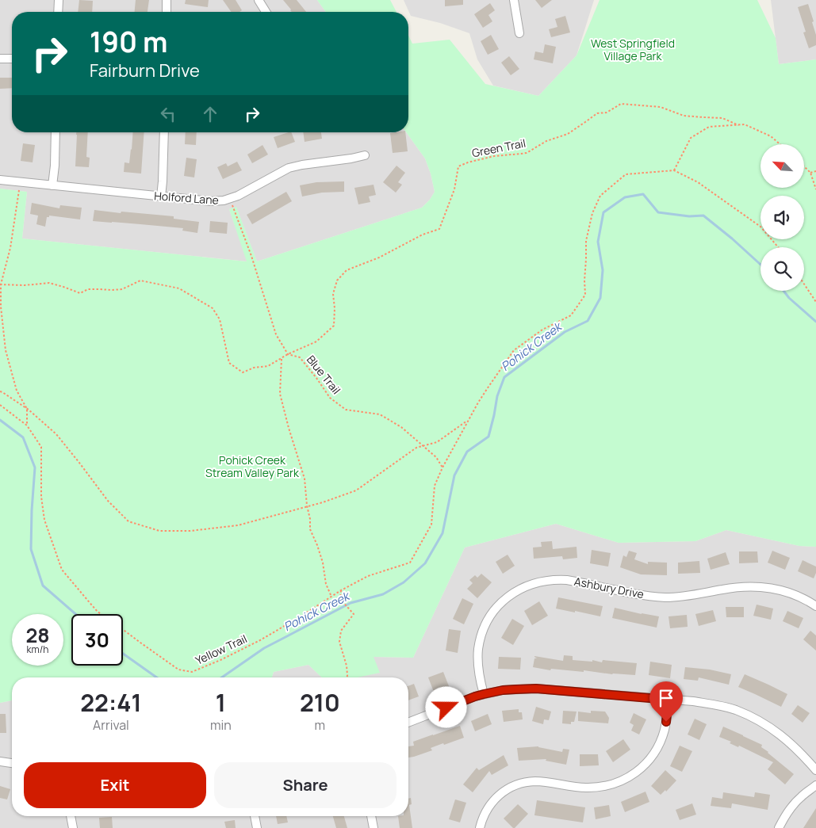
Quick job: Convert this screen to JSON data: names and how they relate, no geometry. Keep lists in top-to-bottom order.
{
  "streets": {
    "street": ["Holford Lane", "Ashbury Drive"],
    "path": ["Green Trail", "Blue Trail", "Yellow Trail"]
  },
  "crossings": [
    ["Green Trail", "Blue Trail"],
    ["Blue Trail", "Yellow Trail"]
  ],
  "water": ["Pohick Creek"],
  "parks": ["West Springfield Village Park", "Pohick Creek Stream Valley Park"],
  "north": "top left",
  "page": {
    "turn": ["190 m", "Fairburn Drive"],
    "speed": "28 km/h",
    "limit": "30",
    "eta": [
      "22:41",
      "Arrival",
      "1",
      "min",
      "210",
      "m"
    ],
    "buttons": ["Exit", "Share"]
  }
}
